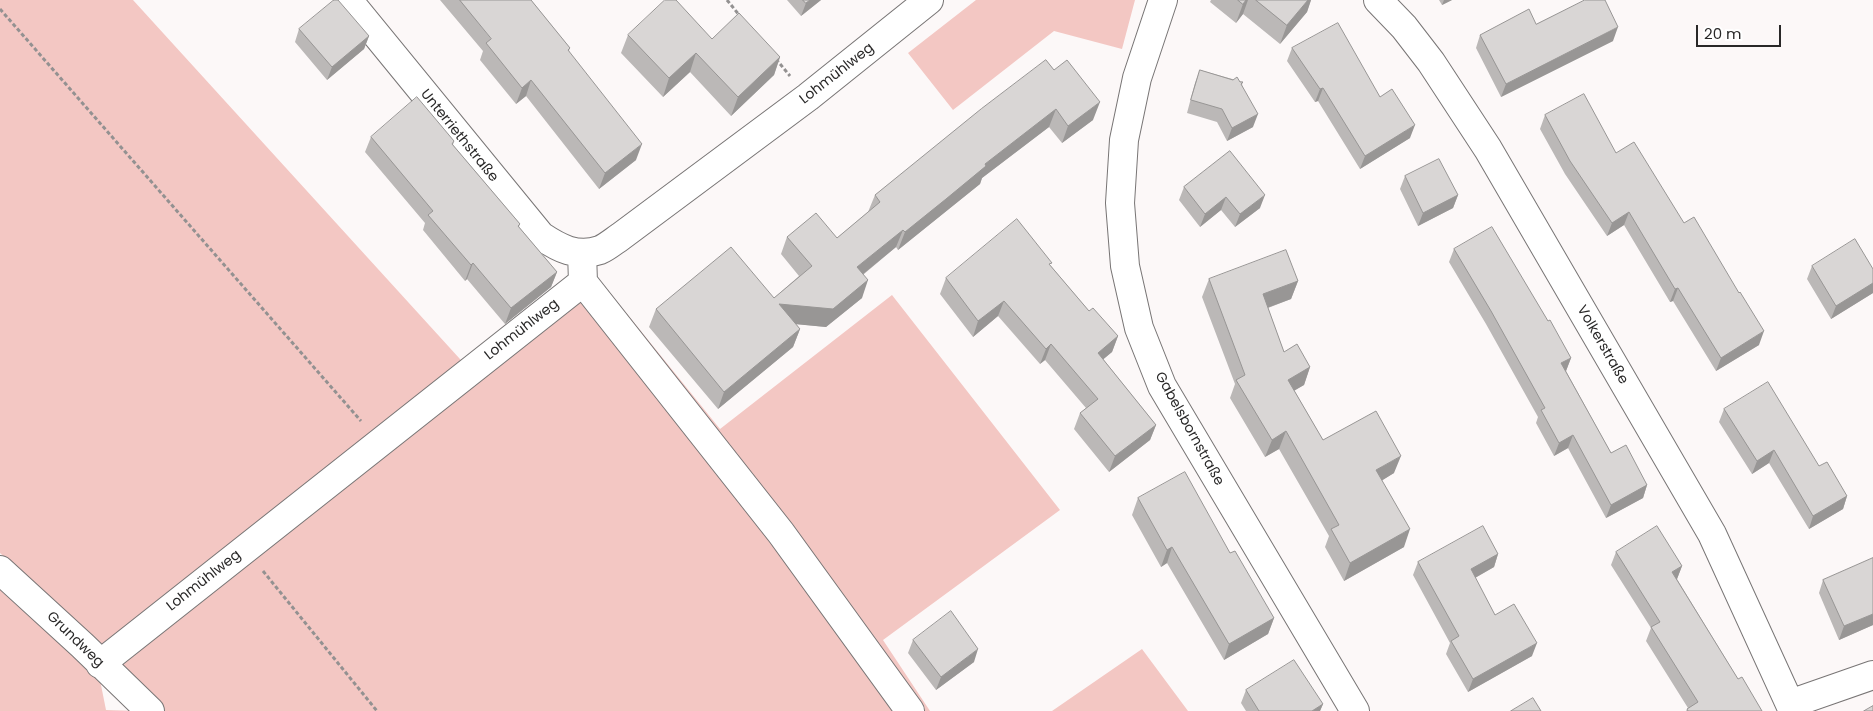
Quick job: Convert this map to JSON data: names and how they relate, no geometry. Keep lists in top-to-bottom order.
{
  "streets": {
    "street": [
      "Lohmühlweg",
      "Unterriethstraße",
      "Volkerstraße",
      "Gabelsbornstraße",
      "Grundweg"
    ]
  },
  "crossings": [
    ["Lohmühlweg", "Unterriethstraße"],
    ["Lohmühlweg", "Grundweg"]
  ],
  "scale_bar": "20 m"
}
